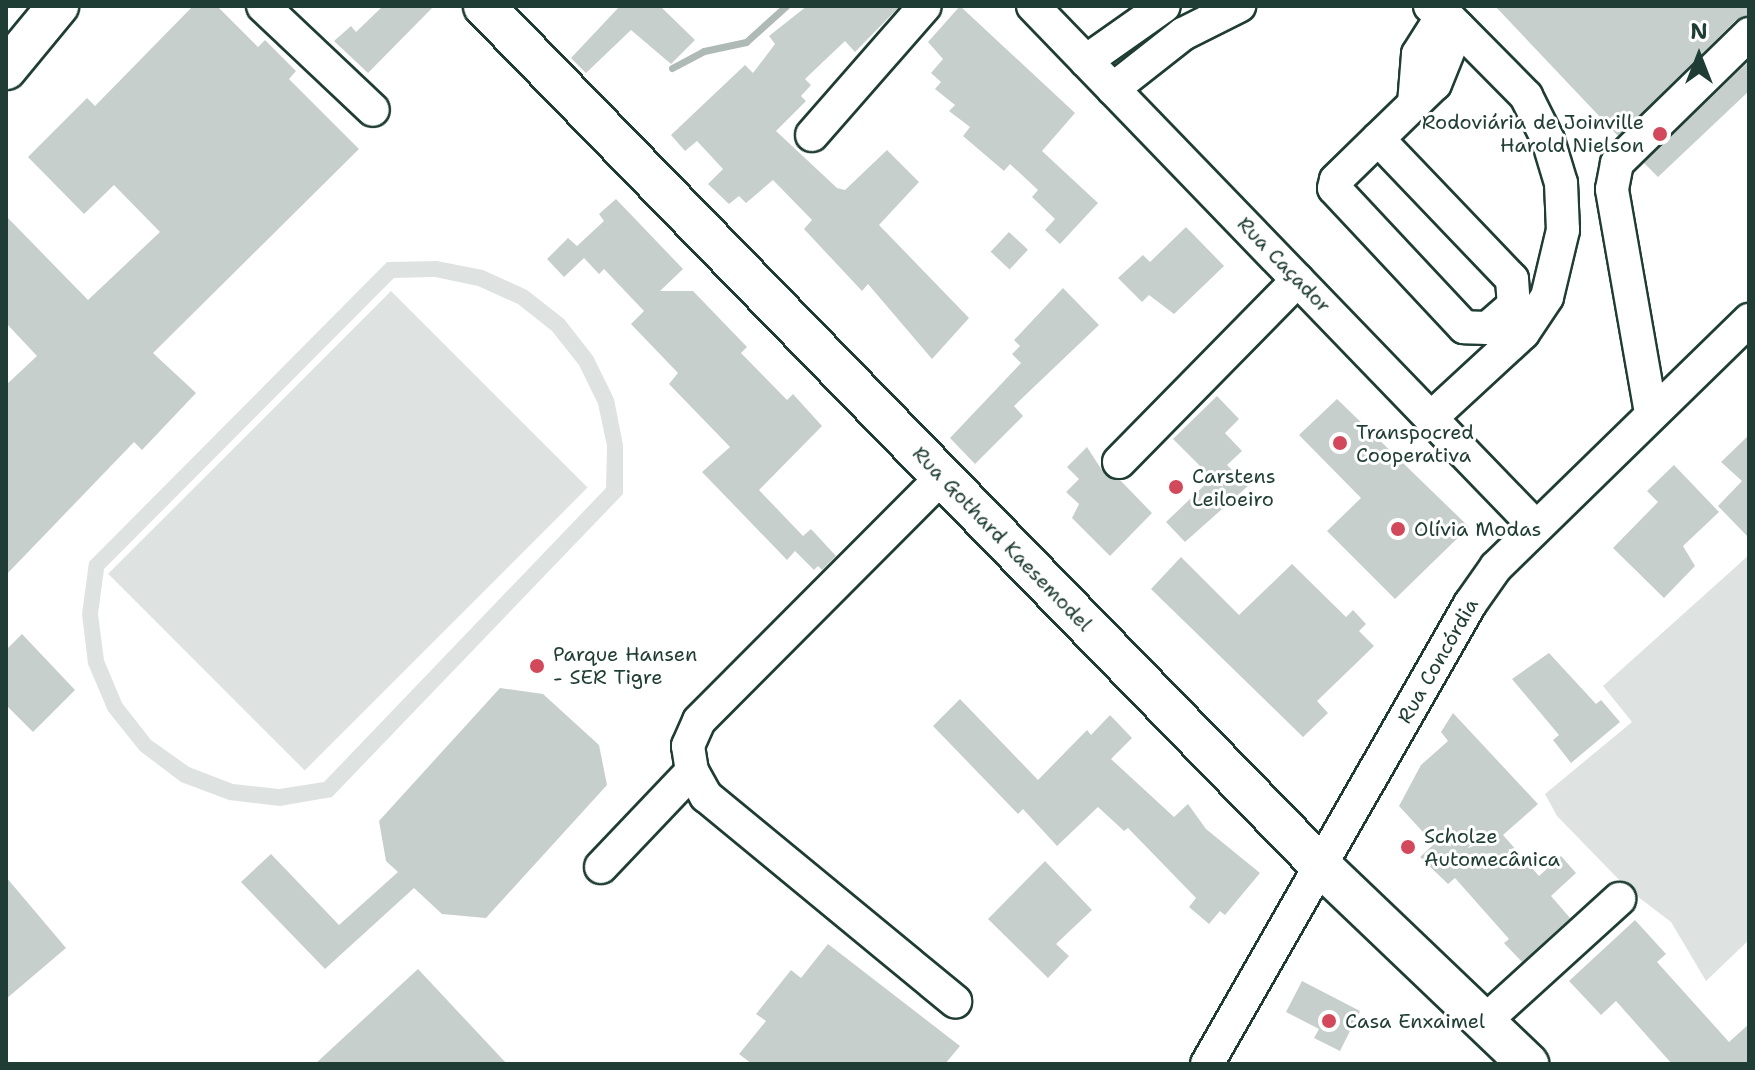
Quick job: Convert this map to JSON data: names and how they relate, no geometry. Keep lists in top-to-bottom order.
{
  "streets": {
    "main road": ["Rua Gothard Kaesemodel"],
    "street": ["Rua Caçador", "Rua Concórdia"]
  },
  "crossings": [
    ["Rua Caçador", "Rua Concórdia"],
    ["Rua Gothard Kaesemodel", "Rua Concórdia"]
  ],
  "places": [
    "Rodoviária de Joinville Harold Nielson",
    "Transpocred Cooperativa",
    "Carstens Leiloeiro",
    "Olívia Modas",
    "Parque Hansen - SER Tigre",
    "Scholze Automecânica",
    "Casa Enxaimel"
  ],
  "north": "top"
}
